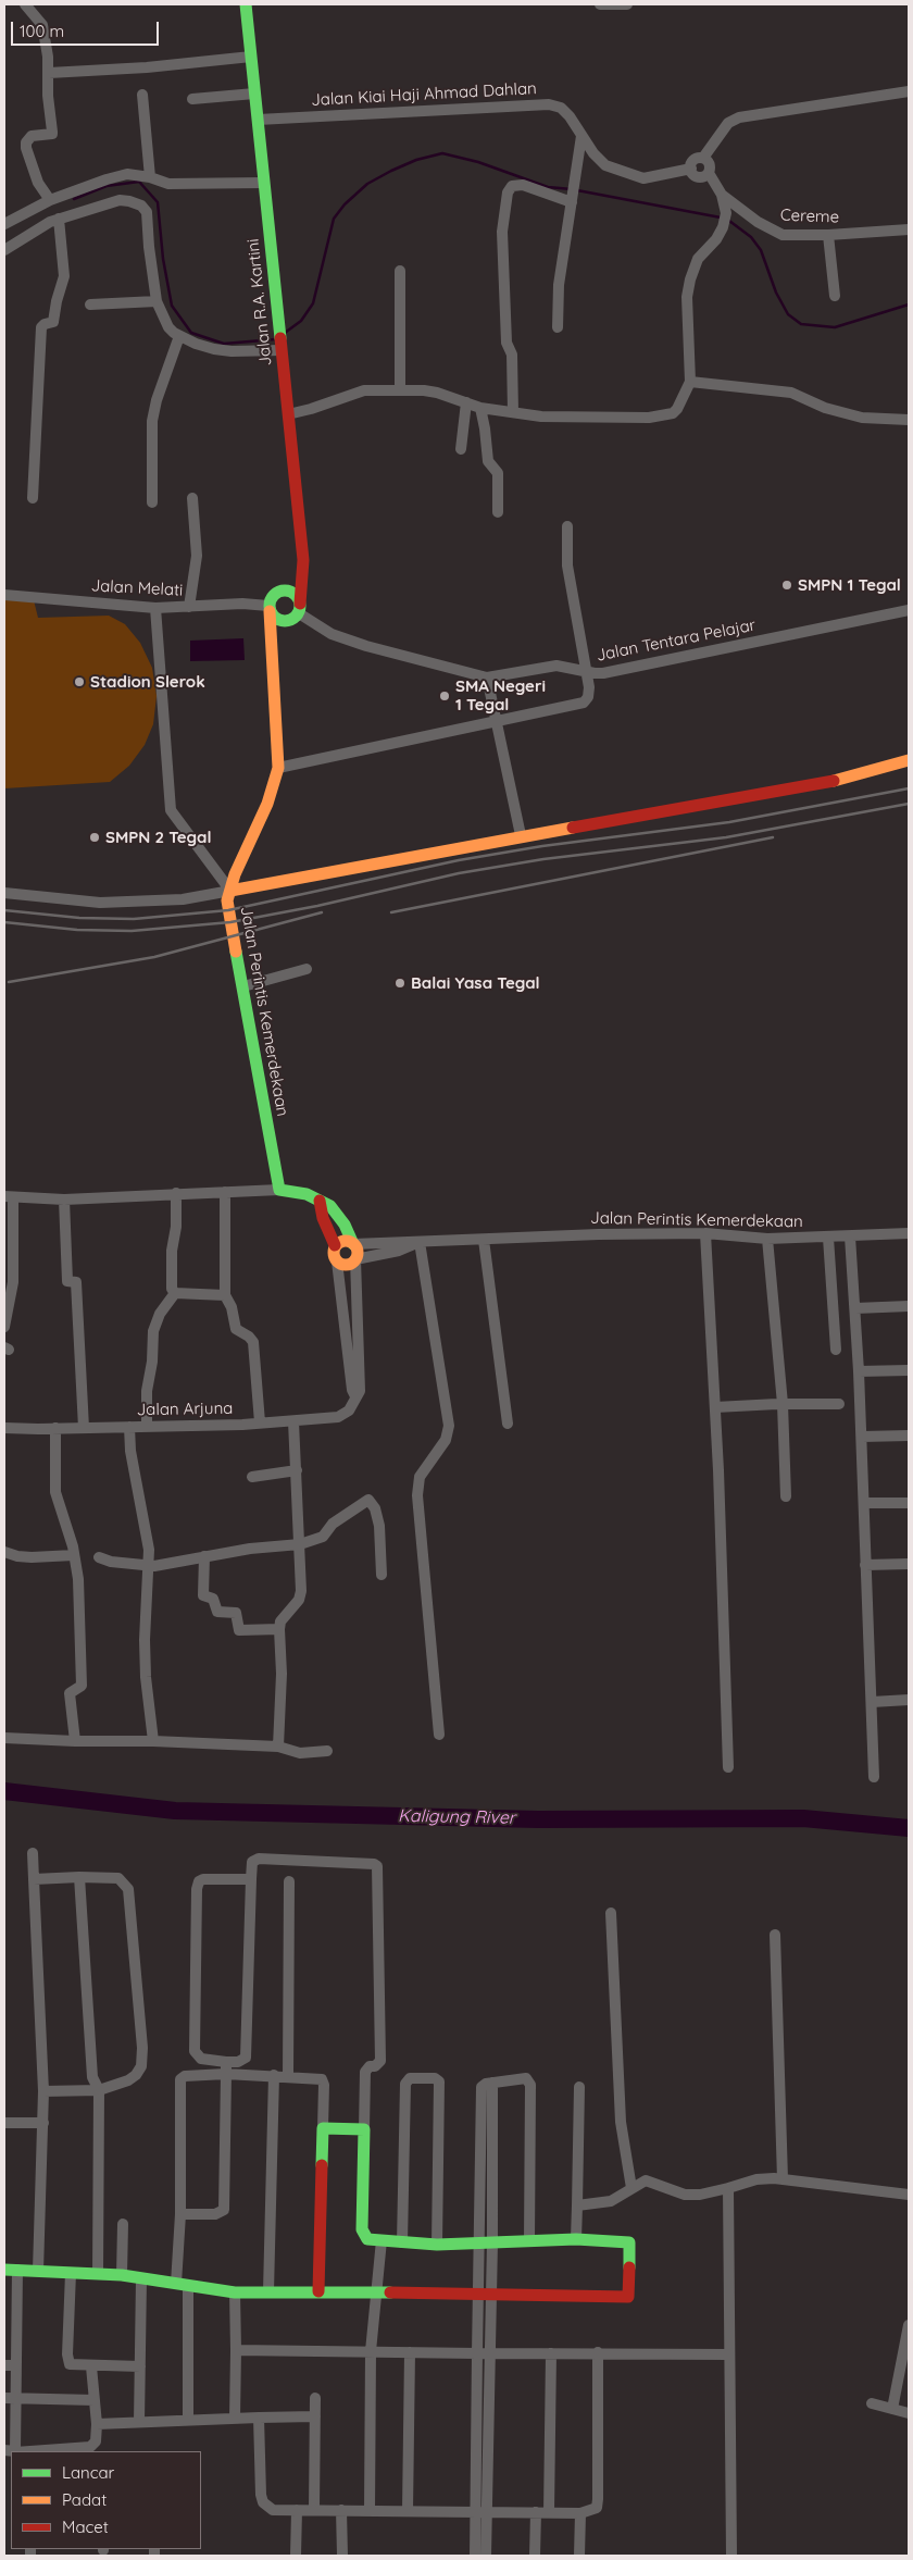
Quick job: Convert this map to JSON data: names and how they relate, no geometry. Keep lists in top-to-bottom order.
{
  "streets": {
    "street": [
      "Jalan Kiai Haji Ahmad Dahlan",
      "Cereme",
      "Jalan R.A. Kartini",
      "Jalan Melati",
      "Jalan Tentara Pelajar",
      "Jalan Perintis Kemerdekaan",
      "Jalan Arjuna"
    ]
  },
  "crossings": [
    ["Jalan Kiai Haji Ahmad Dahlan", "Jalan R.A. Kartini"],
    ["Jalan R.A. Kartini", "Jalan Tentara Pelajar"],
    ["Jalan Melati", "Jalan Perintis Kemerdekaan"]
  ],
  "water": ["Kaligung River"],
  "places": [
    "SMPN 1 Tegal",
    "Stadion Slerok",
    "SMA Negeri 1 Tegal",
    "SMPN 2 Tegal",
    "Balai Yasa Tegal"
  ],
  "legend": ["Lancar", "Padat", "Macet"],
  "scale_bar": "100 m"
}
